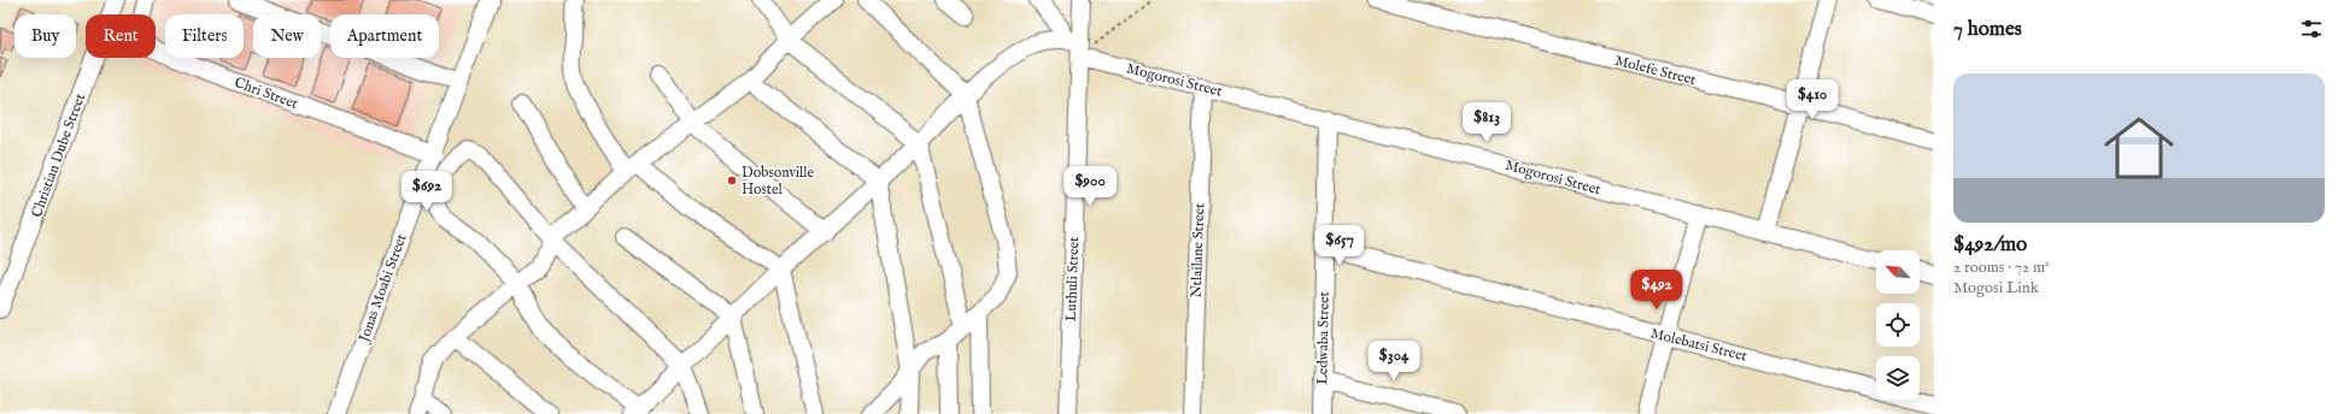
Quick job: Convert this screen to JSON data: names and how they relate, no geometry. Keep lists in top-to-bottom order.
{
  "streets": {
    "street": [
      "Molefe Street",
      "Mogorosi Street",
      "Chri Street",
      "Christian Dube Street",
      "Ntlailane Street",
      "Luthuli Street",
      "Jonas Moabi Street",
      "Ledwaba Street",
      "Molebatsi Street"
    ]
  },
  "crossings": [
    ["Mogorosi Street", "Ntlailane Street"],
    ["Mogorosi Street", "Luthuli Street"],
    ["Mogorosi Street", "Ledwaba Street"],
    ["Chri Street", "Jonas Moabi Street"],
    ["Ledwaba Street", "Molebatsi Street"]
  ],
  "places": ["Dobsonville Hostel"],
  "north": "top left",
  "page": {
    "heading": "7 homes",
    "chip": [
      "Buy",
      "Rent",
      "Filters",
      "New",
      "Apartment"
    ],
    "list": [
      {
        "name": "$492/mo",
        "note": "2 rooms · 72 m² · Mogosi Link"
      }
    ],
    "price": [
      "$410",
      "$813",
      "$900",
      "$692",
      "$657",
      "$492",
      "$304"
    ]
  }
}
